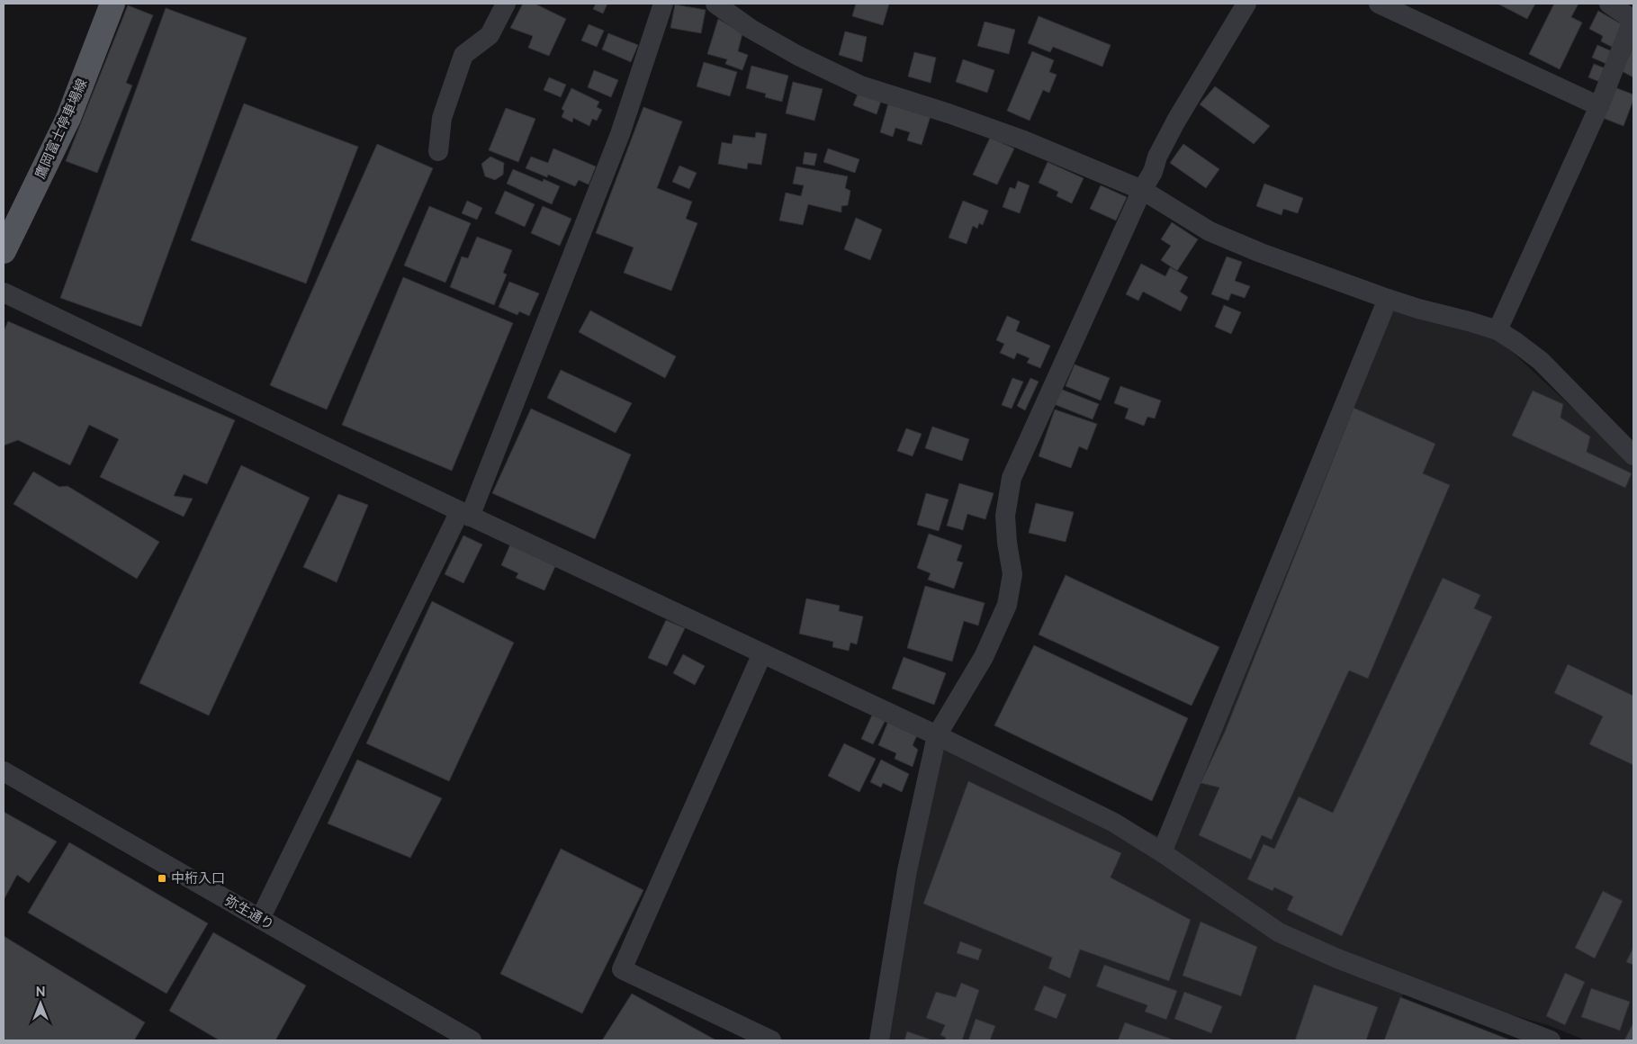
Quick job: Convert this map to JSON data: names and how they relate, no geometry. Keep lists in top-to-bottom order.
{
  "streets": {
    "main road": ["鷹岡富士停車場線"],
    "street": ["弥生通り"]
  },
  "places": {
    "transit": ["中桁入口"]
  },
  "north": "top"
}
